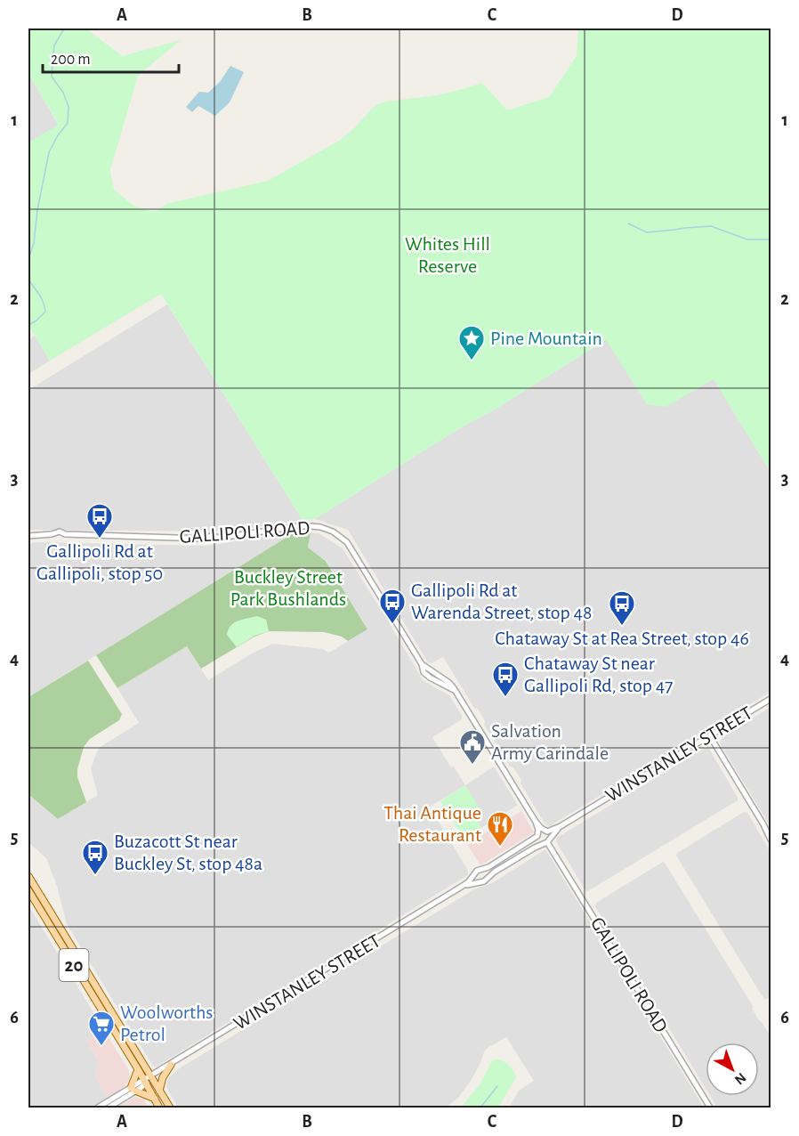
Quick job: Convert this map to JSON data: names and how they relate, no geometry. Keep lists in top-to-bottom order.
{
  "streets": {
    "main road": ["20"],
    "street": ["GALLIPOLI ROAD", "WINSTANLEY STREET"]
  },
  "crossings": [
    ["GALLIPOLI ROAD", "WINSTANLEY STREET"],
    ["WINSTANLEY STREET", "20"]
  ],
  "parks": ["Whites Hill Reserve", "Buckley Street Park Bushlands"],
  "places": {
    "place": ["Pine Mountain"],
    "bus stop": [
      "Gallipoli Rd at Gallipoli, stop 50",
      "Gallipoli Rd at Warenda Street, stop 48",
      "Chataway St at Rea Street, stop 46",
      "Chataway St near Gallipoli Rd, stop 47",
      "Buzacott St near Buckley St, stop 48a"
    ],
    "public building": ["Salvation Army Carindale"],
    "restaurant": ["Thai Antique Restaurant"],
    "supermarket": ["Woolworths Petrol"]
  },
  "scale_bar": "200 m",
  "north": "bottom right",
  "grid": {
    "columns": [
      "A",
      "B",
      "C",
      "D"
    ],
    "rows": [
      "1",
      "2",
      "3",
      "4",
      "5",
      "6"
    ]
  }
}
